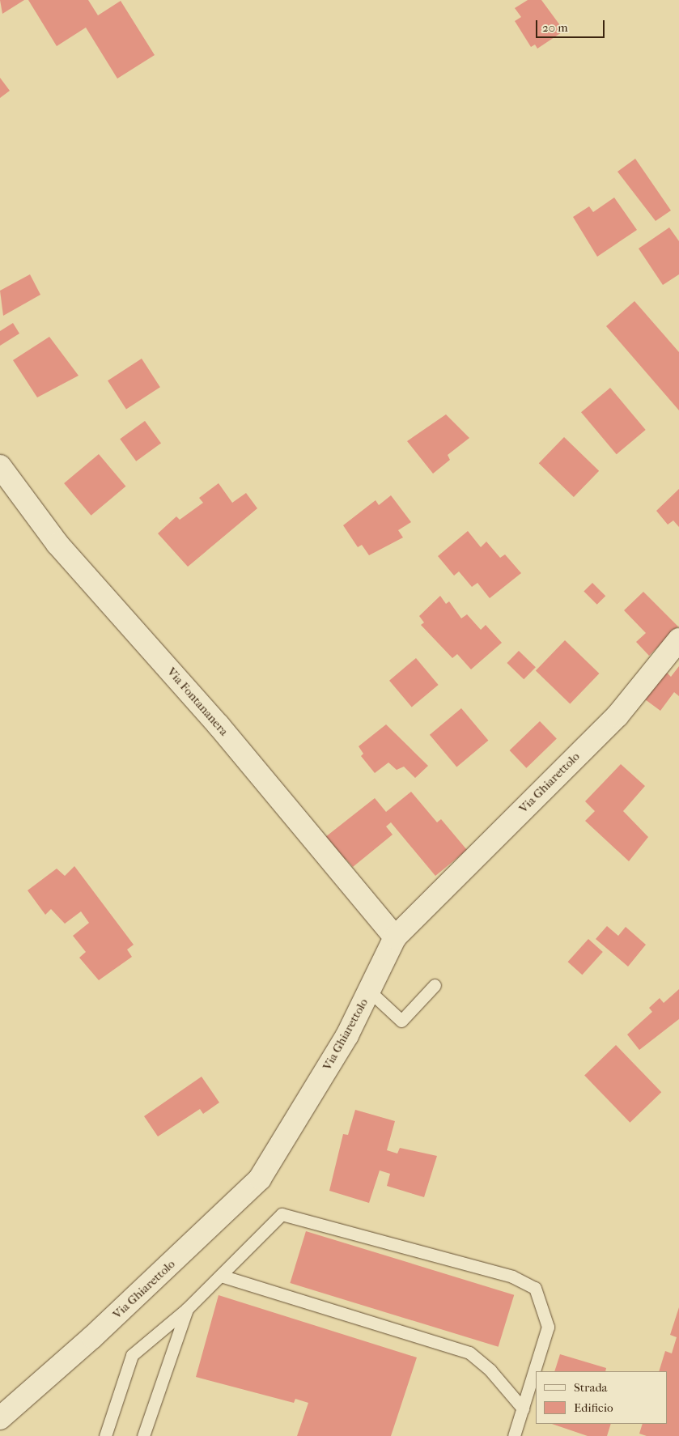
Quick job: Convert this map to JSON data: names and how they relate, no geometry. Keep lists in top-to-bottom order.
{
  "streets": {
    "street": ["Via Fontananera", "Via Ghiarettolo"]
  },
  "crossings": [
    ["Via Fontananera", "Via Ghiarettolo"]
  ],
  "legend": ["Strada", "Edificio"],
  "scale_bar": "20 m"
}
